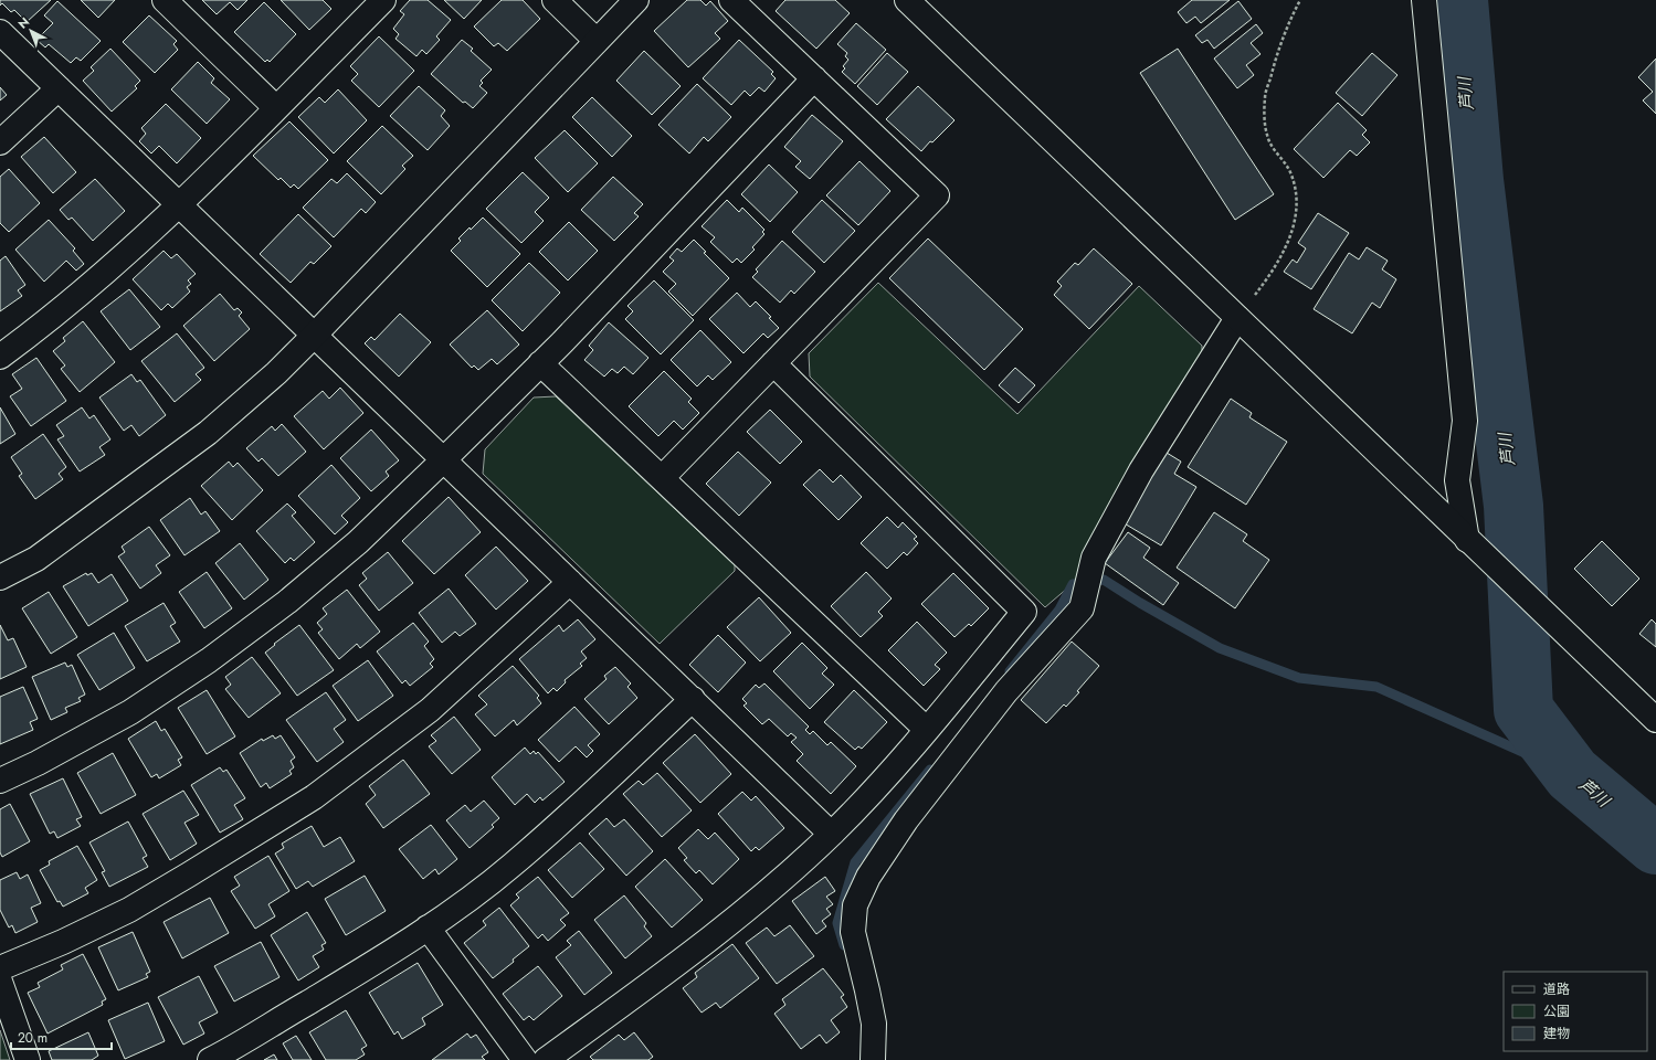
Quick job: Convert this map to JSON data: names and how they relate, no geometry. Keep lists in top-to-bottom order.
{
  "water": ["芦川"],
  "legend": ["道路", "公園", "建物"],
  "scale_bar": "20 m",
  "north": "top left"
}
